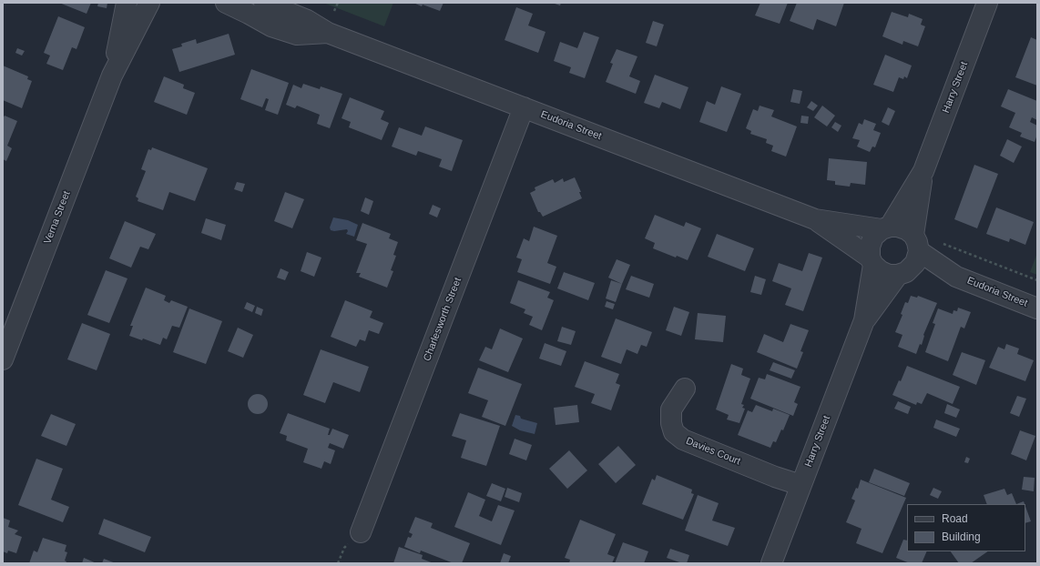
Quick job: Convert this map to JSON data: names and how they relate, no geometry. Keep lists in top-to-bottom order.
{
  "streets": {
    "street": [
      "Harry Street",
      "Eudoria Street",
      "Verna Street",
      "Charlesworth Street",
      "Davies Court"
    ]
  },
  "crossings": [
    ["Harry Street", "Eudoria Street"],
    ["Harry Street", "Davies Court"],
    ["Eudoria Street", "Charlesworth Street"]
  ],
  "legend": ["Road", "Building"]
}
